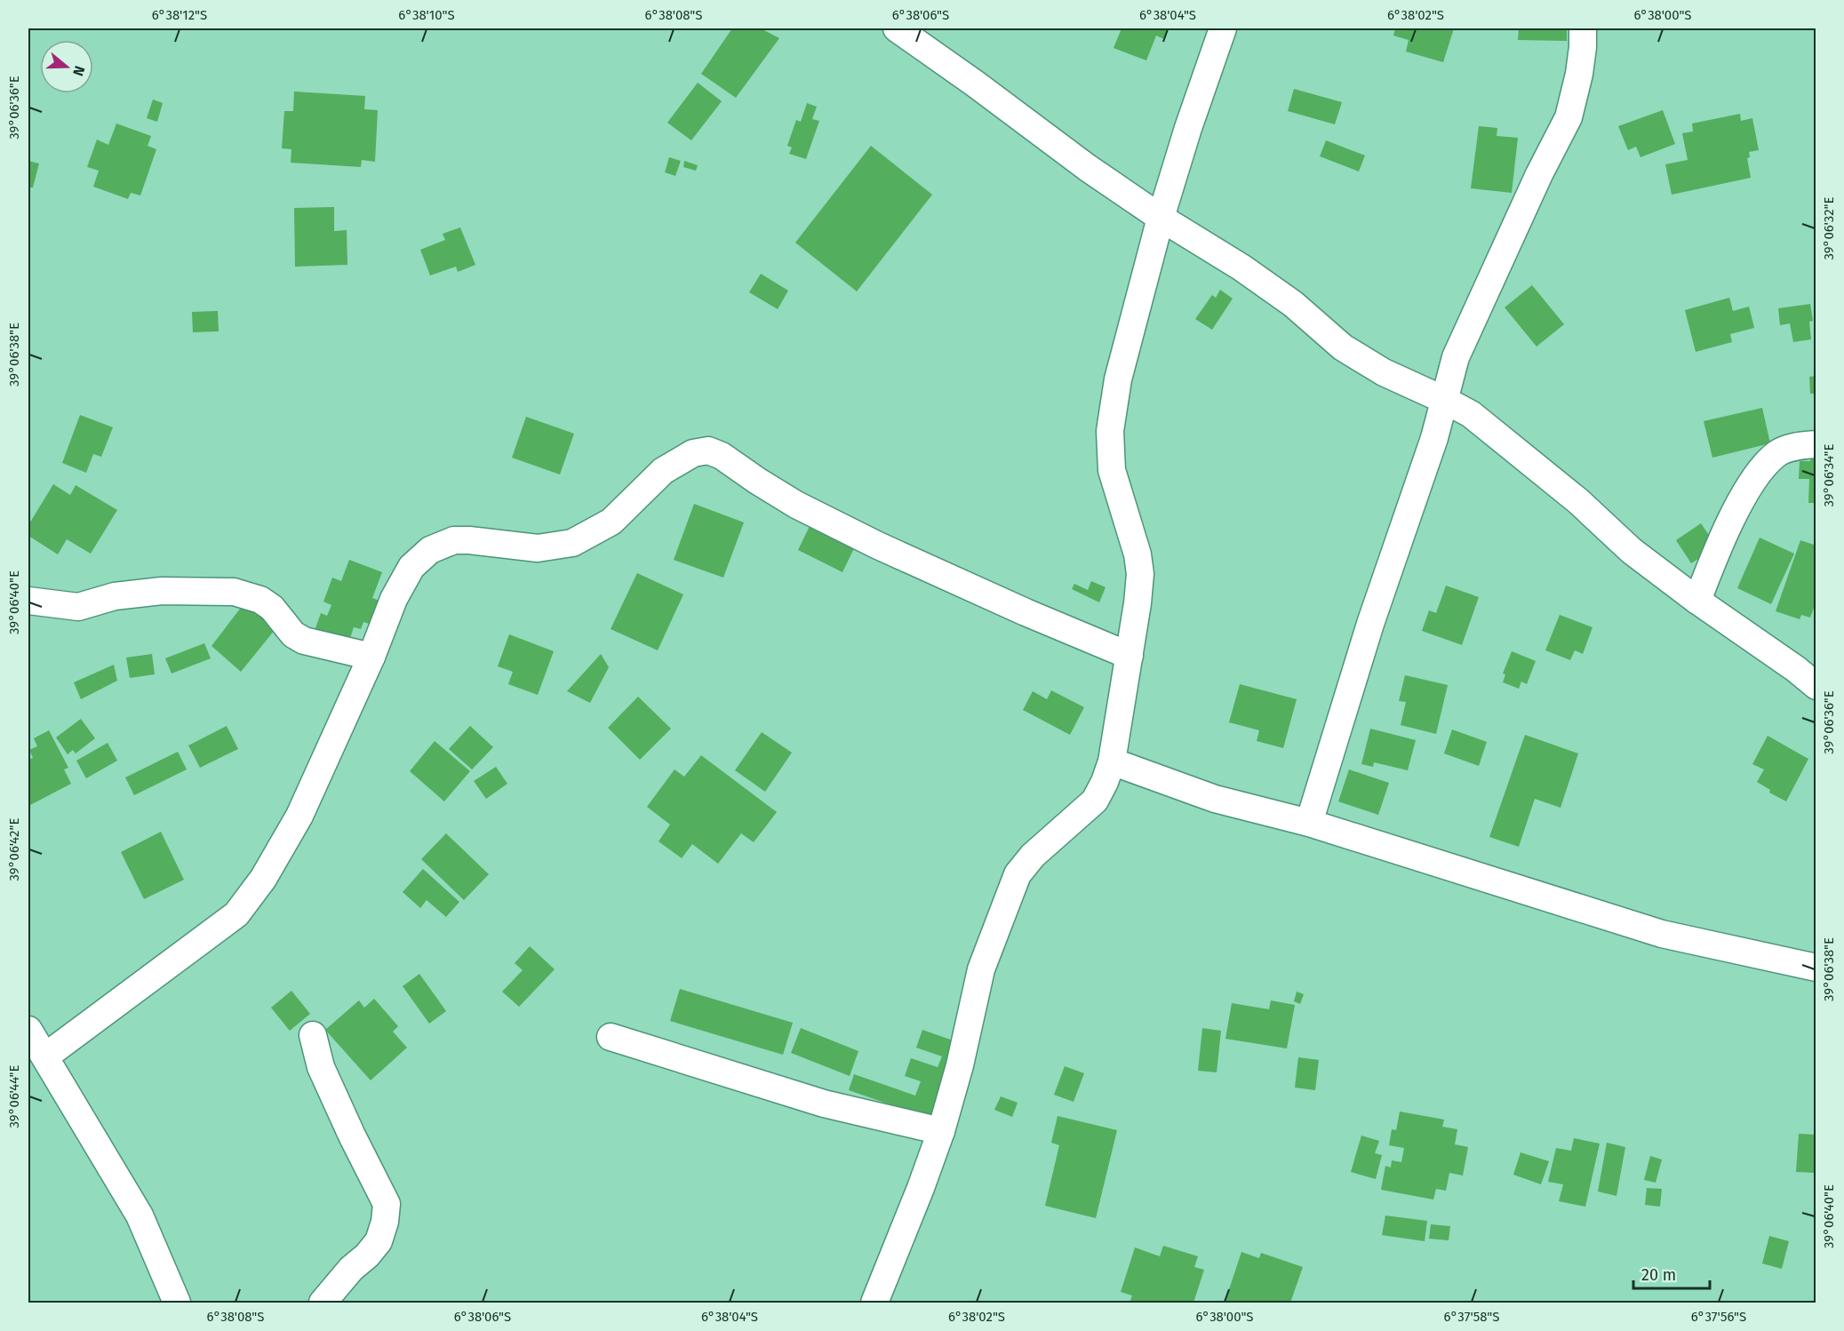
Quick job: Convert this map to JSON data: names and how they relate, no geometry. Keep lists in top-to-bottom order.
{
  "scale_bar": "20 m",
  "north": "right",
  "coordinates": [
    "6°38'12\"S",
    "6°38'10\"S",
    "6°38'08\"S",
    "6°38'06\"S",
    "6°38'04\"S",
    "6°38'02\"S",
    "6°38'00\"S",
    "39°06'36\"E",
    "39°06'32\"E",
    "39°06'38\"E",
    "39°06'34\"E",
    "39°06'40\"E",
    "39°06'42\"E",
    "39°06'44\"E",
    "6°37'58\"S",
    "6°37'56\"S"
  ]
}
